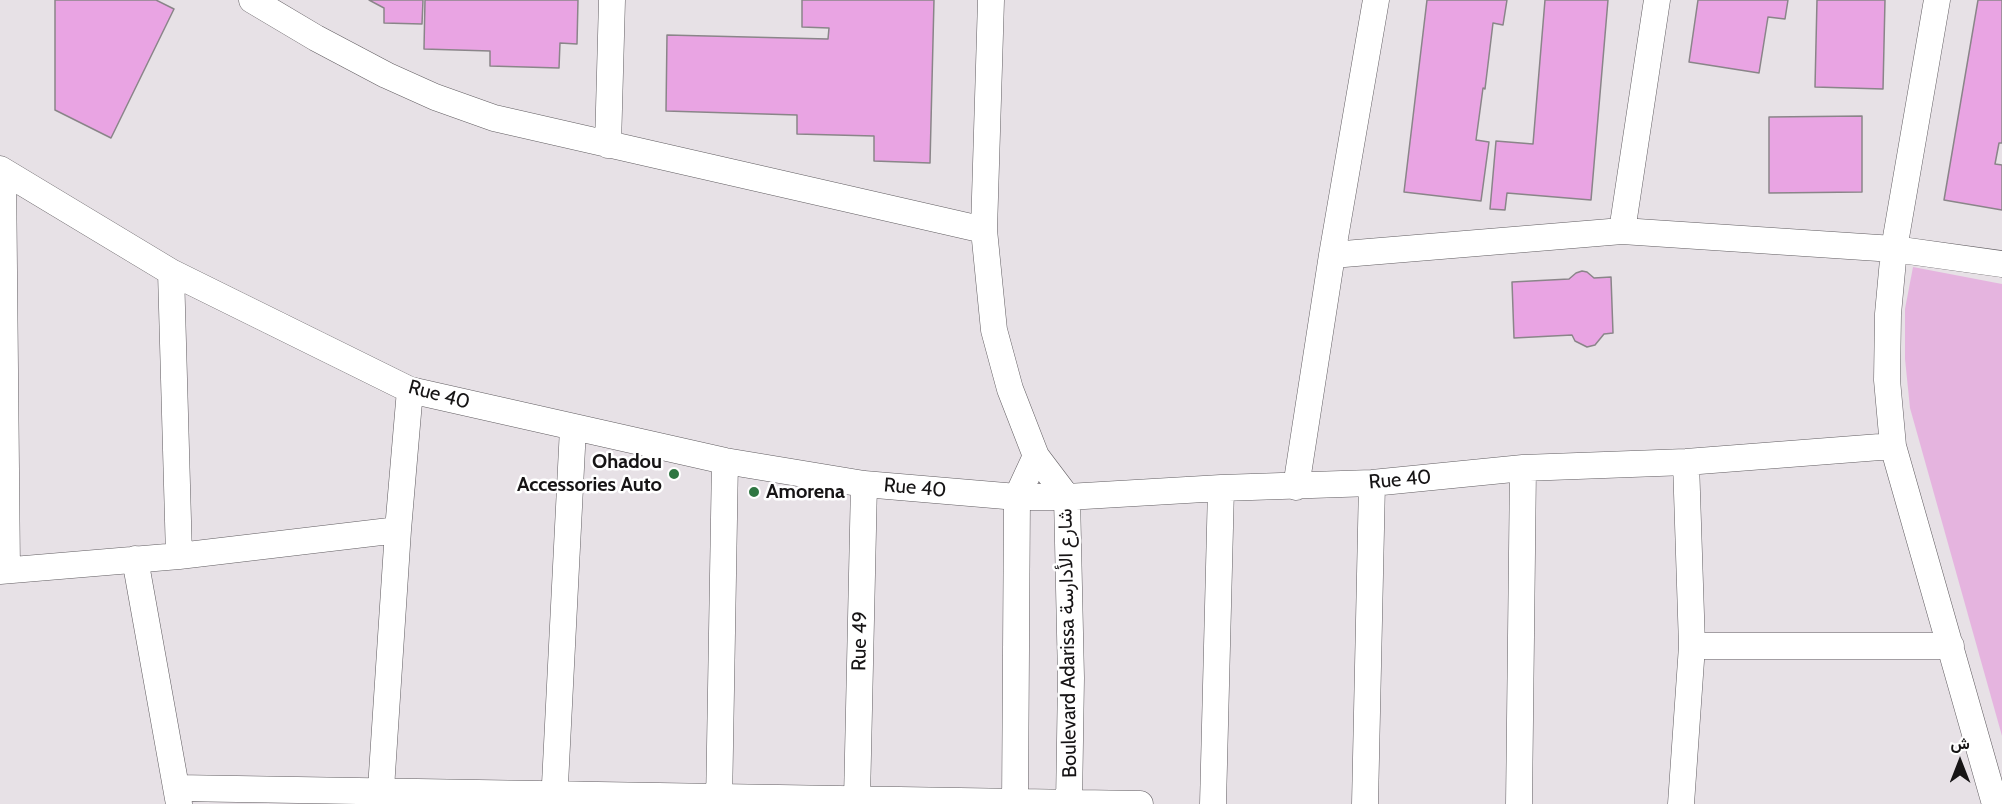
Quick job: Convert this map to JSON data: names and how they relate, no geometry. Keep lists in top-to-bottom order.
{
  "streets": {
    "street": ["Rue 40", "Rue 49", "Boulevard Adarissa شارع الأدارسة"]
  },
  "crossings": [
    ["Rue 40", "Rue 49"],
    ["Rue 40", "Boulevard Adarissa شارع الأدارسة"]
  ],
  "places": ["Ohadou Accessories Auto", "Amorena"],
  "north": "top"
}
